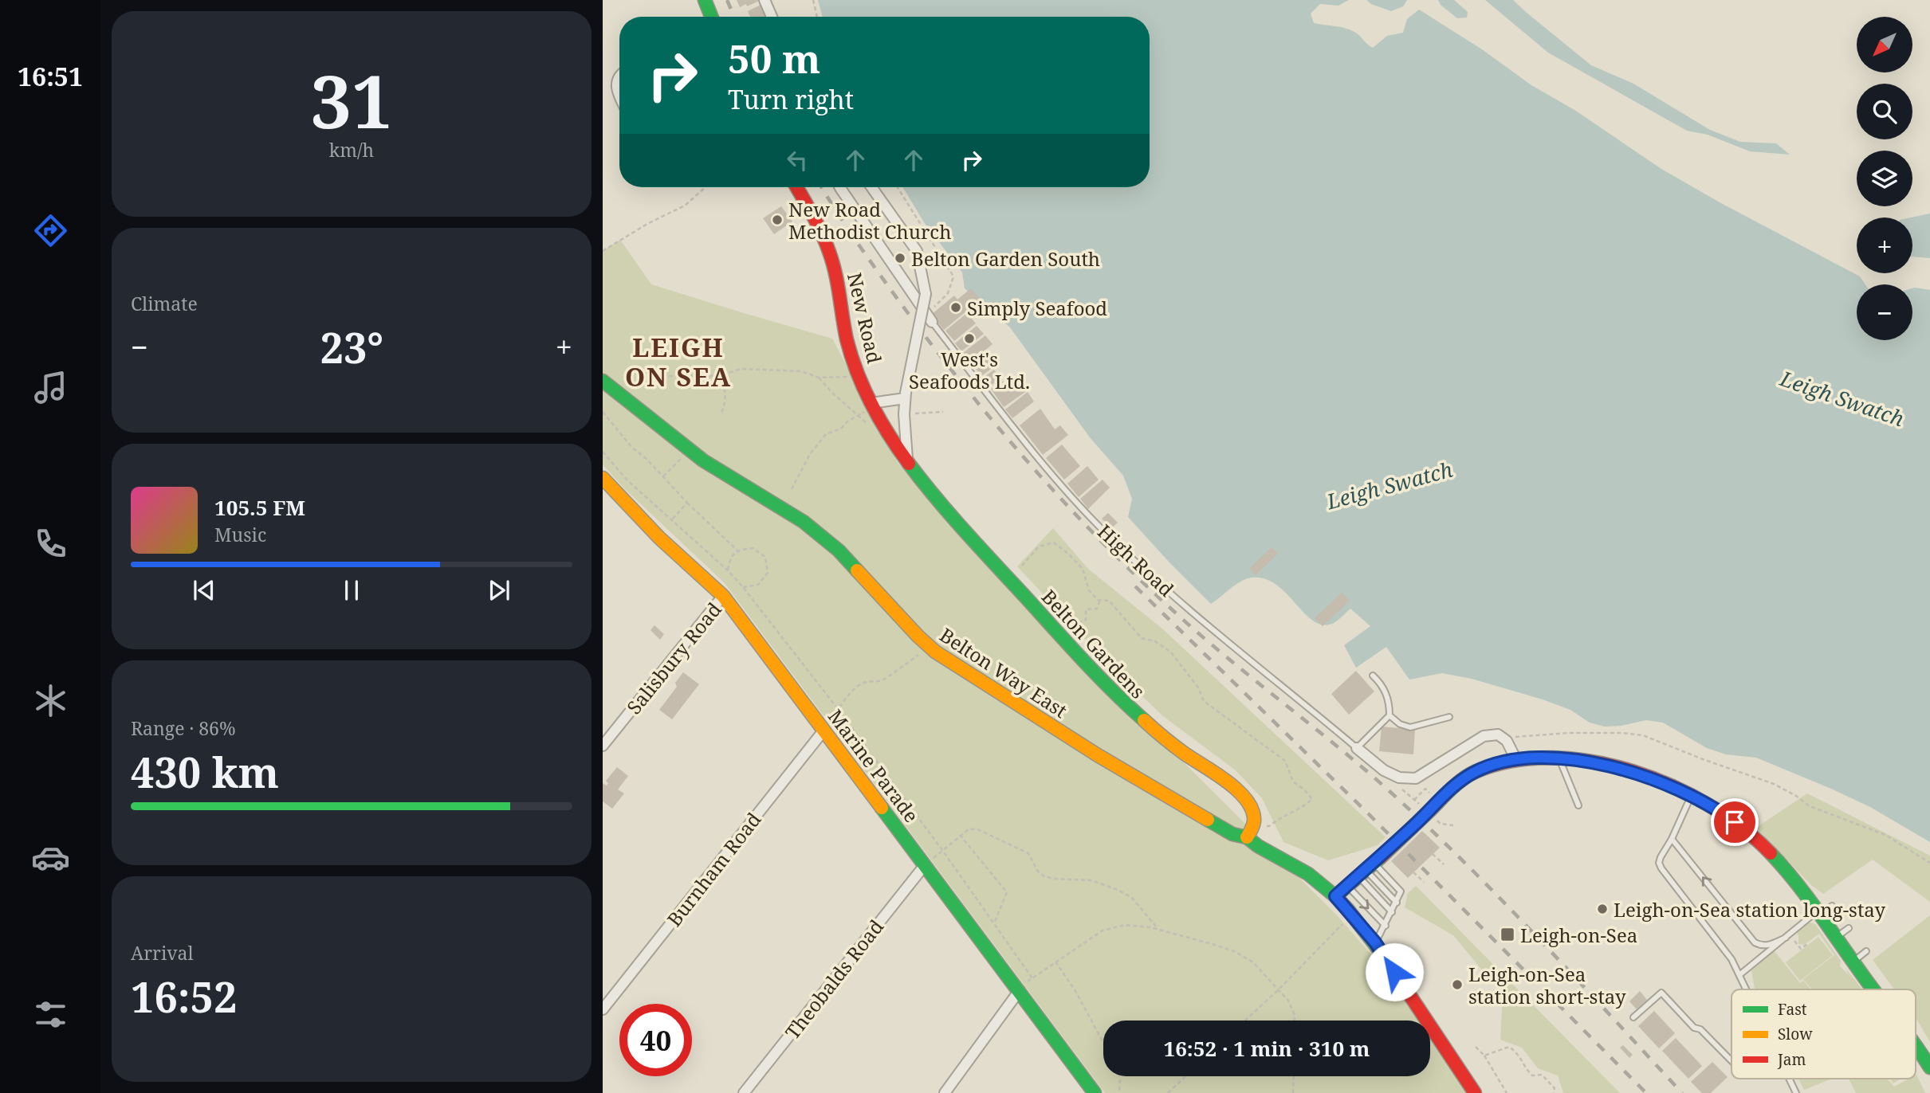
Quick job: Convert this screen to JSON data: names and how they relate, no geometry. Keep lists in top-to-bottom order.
{
  "streets": {
    "street": [
      "New Road",
      "High Road",
      "Belton Gardens",
      "Salisbury Road",
      "Belton Way East",
      "Marine Parade",
      "Burnham Road",
      "Theobalds Road"
    ]
  },
  "crossings": [
    ["New Road", "Belton Gardens"],
    ["Belton Gardens", "Belton Way East"],
    ["Salisbury Road", "Marine Parade"],
    ["Marine Parade", "Burnham Road"],
    ["Marine Parade", "Theobalds Road"]
  ],
  "districts": ["LEIGH ON SEA"],
  "water": ["Leigh Swatch"],
  "places": {
    "other": [
      "New Road Methodist Church",
      "Belton Garden South",
      "Simply Seafood",
      "West's Seafoods Ltd.",
      "Leigh-on-Sea station long-stay",
      "Leigh-on-Sea station short-stay"
    ],
    "transit": ["Leigh-on-Sea"]
  },
  "legend": ["Fast", "Slow", "Jam"],
  "north": "bottom left",
  "page": {
    "tabs": "16:51",
    "tile": [
      ["31", "km/h"],
      "Climate",
      ["Range · 86%", "430 km"],
      ["Arrival", "16:52"]
    ],
    "map_buttons": ["+", "−"],
    "turn": ["50 m", "Turn right"],
    "heat": ["−", "23°", "+"],
    "song": ["105.5 FM", "Music"],
    "limit": "40",
    "trip": "16:52 · 1 min · 310 m"
  }
}
